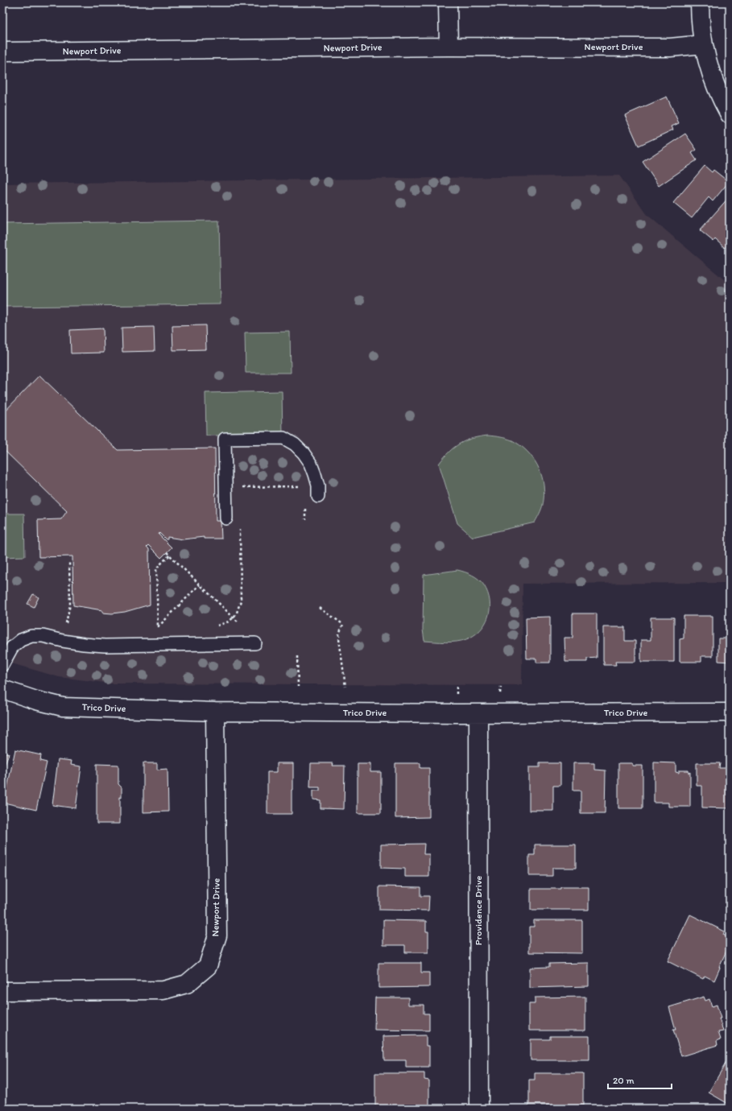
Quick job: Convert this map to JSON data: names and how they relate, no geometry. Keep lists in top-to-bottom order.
{
  "streets": {
    "street": ["Newport Drive", "Trico Drive", "Providence Drive"]
  },
  "crossings": [
    ["Newport Drive", "Trico Drive"],
    ["Trico Drive", "Providence Drive"]
  ],
  "scale_bar": "20 m"
}
